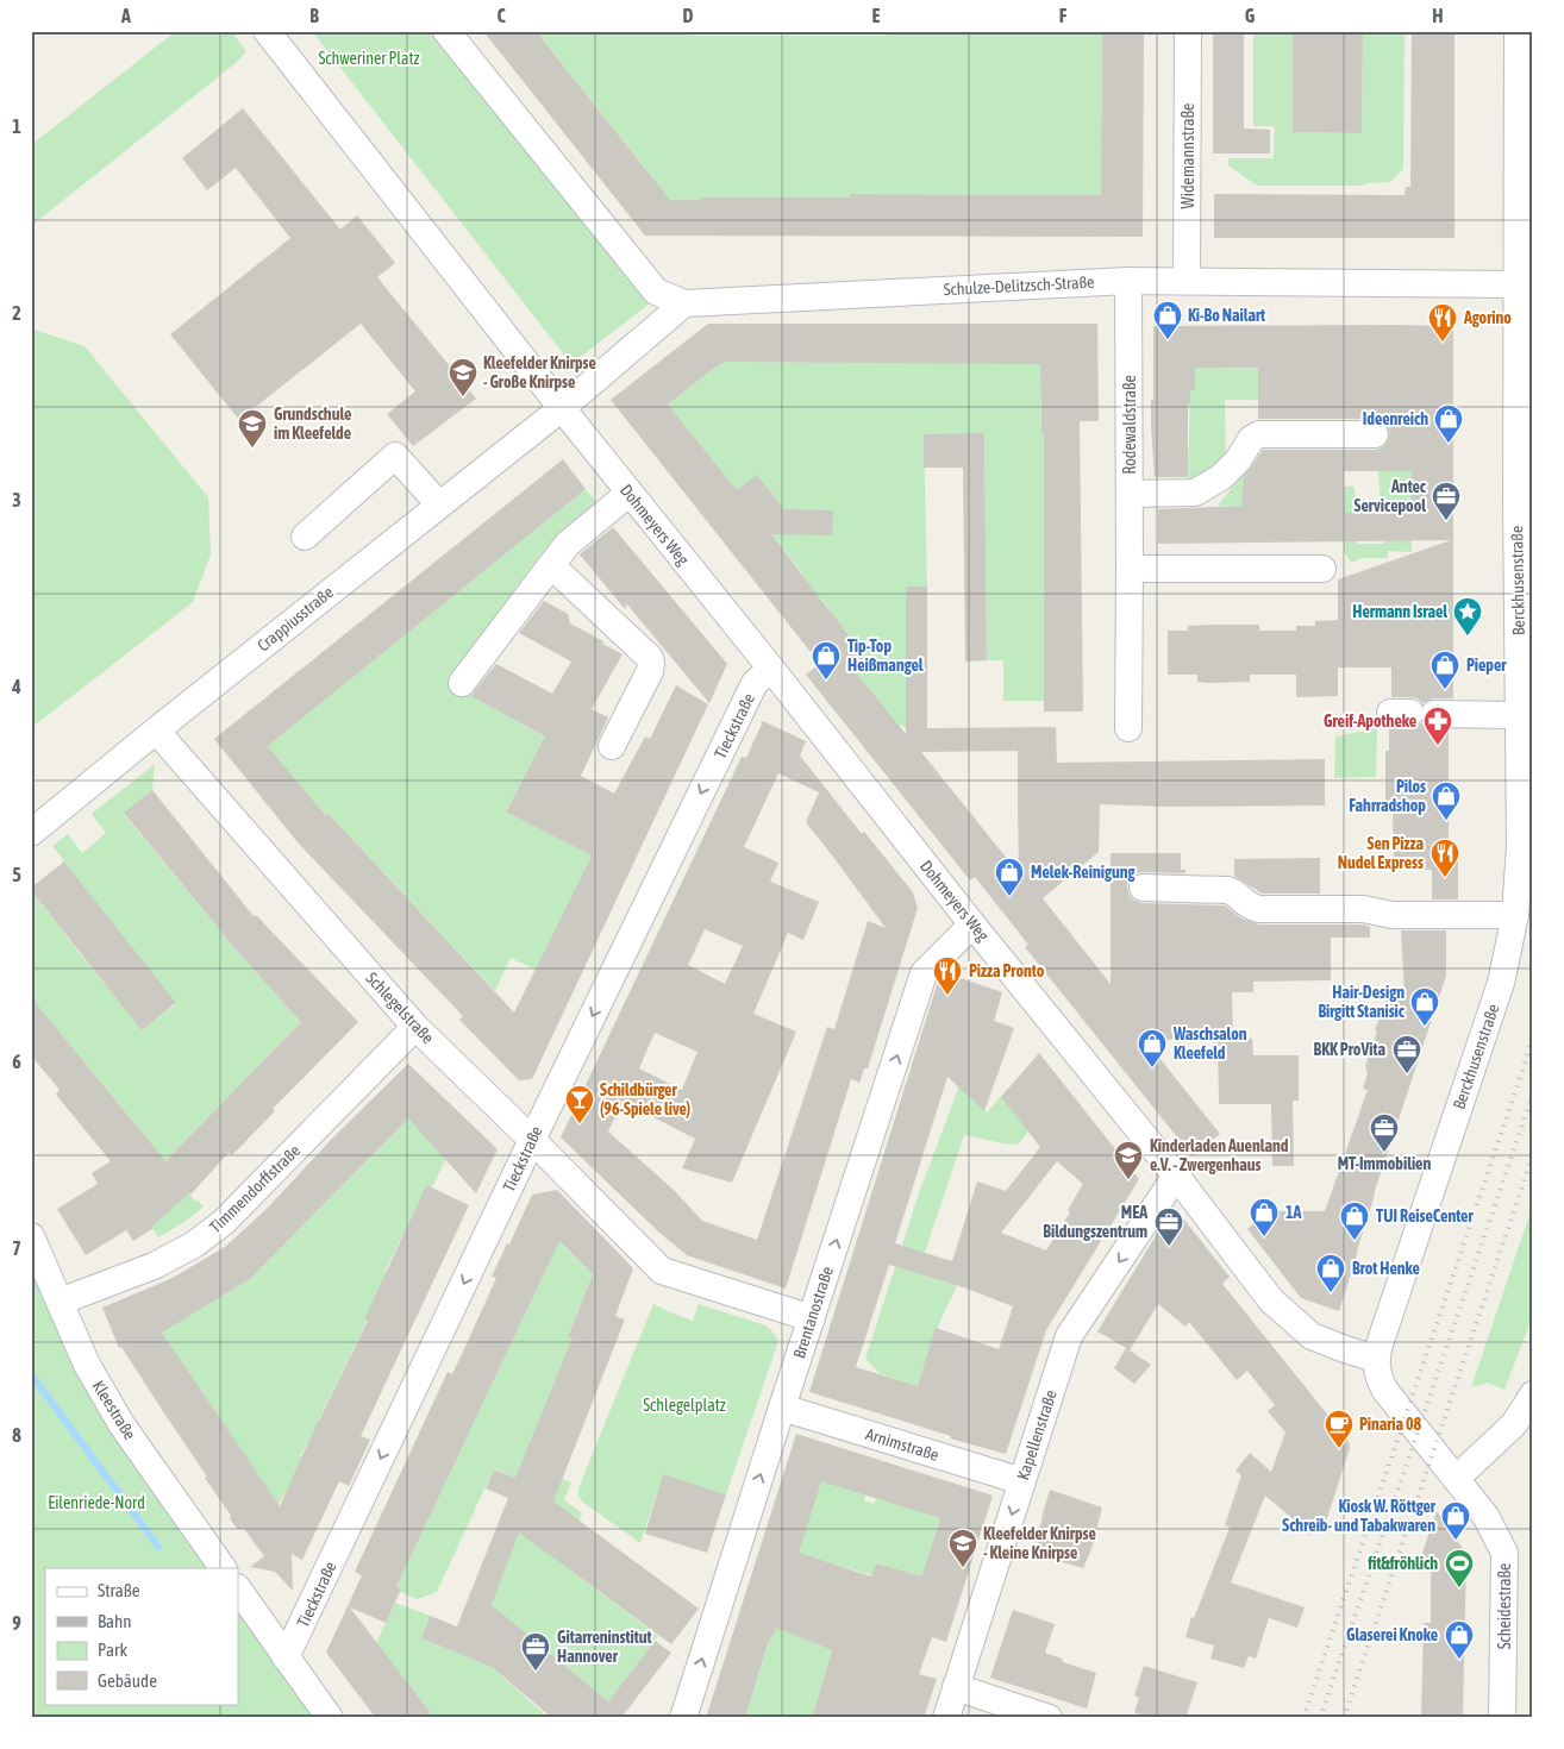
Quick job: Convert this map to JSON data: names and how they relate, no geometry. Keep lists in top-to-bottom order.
{
  "streets": {
    "street": [
      "Widemannstraße",
      "Schulze-Delitzsch-Straße",
      "Rodewaldstraße",
      "Dohmeyers Weg",
      "Berckhusenstraße",
      "Crappiusstraße",
      "Tieckstraße",
      "Schlegelstraße",
      "Timmendorffstraße",
      "Brentanostraße",
      "Kleestraße",
      "Kapellenstraße",
      "Arnimstraße",
      "Scheidestraße"
    ]
  },
  "crossings": [
    ["Widemannstraße", "Schulze-Delitzsch-Straße"],
    ["Schulze-Delitzsch-Straße", "Rodewaldstraße"],
    ["Schulze-Delitzsch-Straße", "Berckhusenstraße"],
    ["Dohmeyers Weg", "Berckhusenstraße"],
    ["Dohmeyers Weg", "Crappiusstraße"],
    ["Dohmeyers Weg", "Tieckstraße"],
    ["Dohmeyers Weg", "Brentanostraße"],
    ["Dohmeyers Weg", "Kapellenstraße"],
    ["Dohmeyers Weg", "Scheidestraße"],
    ["Berckhusenstraße", "Scheidestraße"],
    ["Crappiusstraße", "Schlegelstraße"],
    ["Tieckstraße", "Schlegelstraße"],
    ["Schlegelstraße", "Timmendorffstraße"],
    ["Schlegelstraße", "Brentanostraße"],
    ["Timmendorffstraße", "Kleestraße"],
    ["Brentanostraße", "Arnimstraße"],
    ["Kapellenstraße", "Arnimstraße"]
  ],
  "one_way": ["Tieckstraße", "Brentanostraße", "Kapellenstraße"],
  "parks": ["Schweriner Platz", "Schlegelplatz", "Eilenriede-Nord"],
  "places": {
    "shop": [
      "Ki-Bo Nailart",
      "Ideenreich",
      "Tip-Top Heißmangel",
      "Pieper",
      "Pilos Fahrradshop",
      "Melek-Reinigung",
      "Hair-Design Birgitt Stanisic",
      "Waschsalon Kleefeld",
      "1A",
      "TUI ReiseCenter",
      "Brot Henke",
      "Kiosk W. Röttger Schreib- und Tabakwaren",
      "Glaserei Knoke"
    ],
    "restaurant": ["Agorino", "Sen Pizza Nudel Express", "Pizza Pronto"],
    "school or university": [
      "Kleefelder Knirpse - Große Knirpse",
      "Grundschule im Kleefelde",
      "Kinderladen Auenland e.V. - Zwergenhaus",
      "Kleefelder Knirpse - Kleine Knirpse"
    ],
    "office": [
      "Antec Servicepool",
      "BKK ProVita",
      "MT-Immobilien",
      "MEA Bildungszentrum",
      "Gitarreninstitut Hannover"
    ],
    "place": ["Hermann Israel"],
    "pharmacy": ["Greif-Apotheke"],
    "bar": ["Schildbürger (96-Spiele live)"],
    "cafe": ["Pinaria 08"],
    "sports": ["fit&fröhlich"]
  },
  "legend": [
    "Straße",
    "Bahn",
    "Park",
    "Gebäude"
  ],
  "grid": {
    "columns": [
      "A",
      "B",
      "C",
      "D",
      "E",
      "F",
      "G",
      "H"
    ],
    "rows": [
      "1",
      "2",
      "3",
      "4",
      "5",
      "6",
      "7",
      "8",
      "9"
    ]
  }
}
